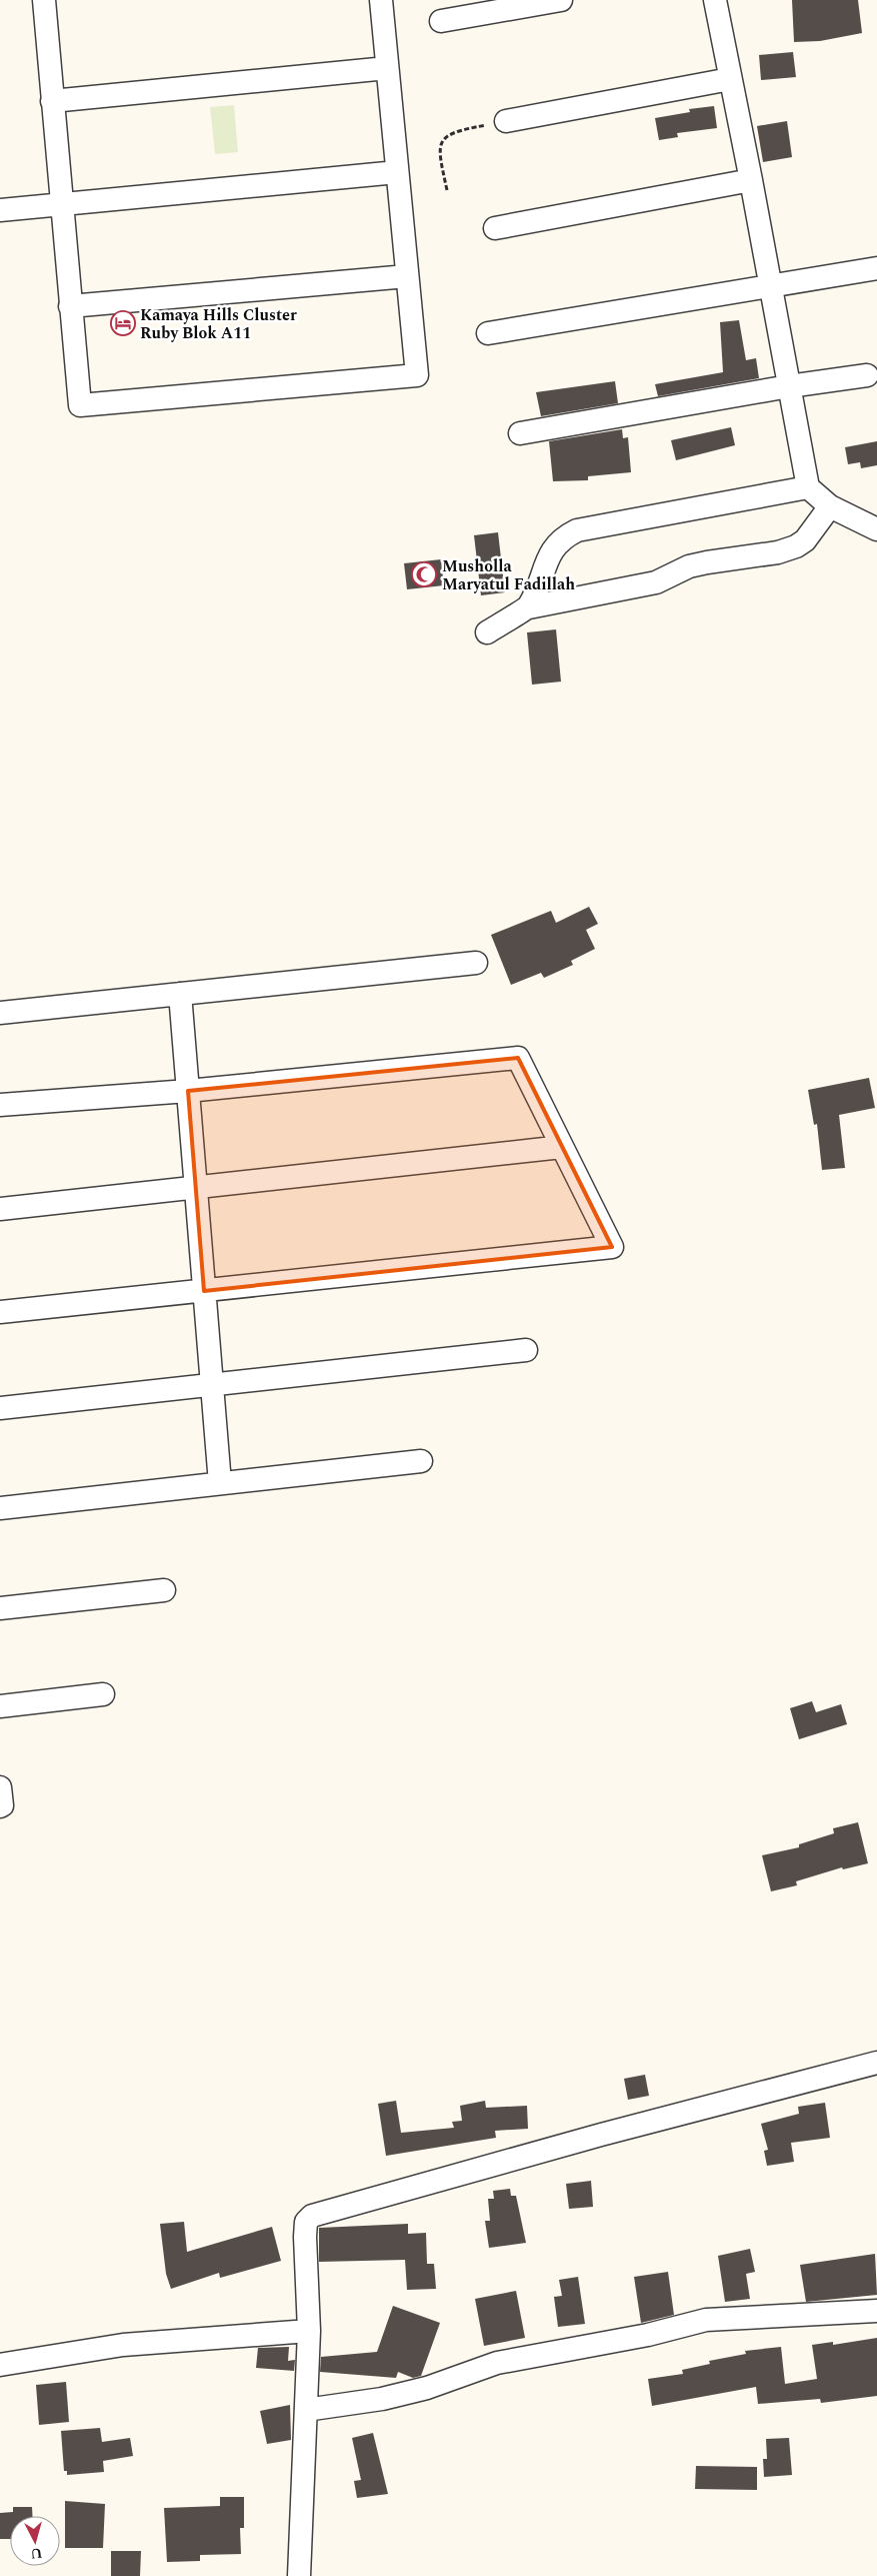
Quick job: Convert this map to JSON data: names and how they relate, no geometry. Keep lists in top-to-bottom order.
{
  "places": {
    "hotel": ["Kamaya Hills Cluster Ruby Blok A11"],
    "mosque": ["Musholla Maryatul Fadillah"]
  },
  "north": "bottom"
}
